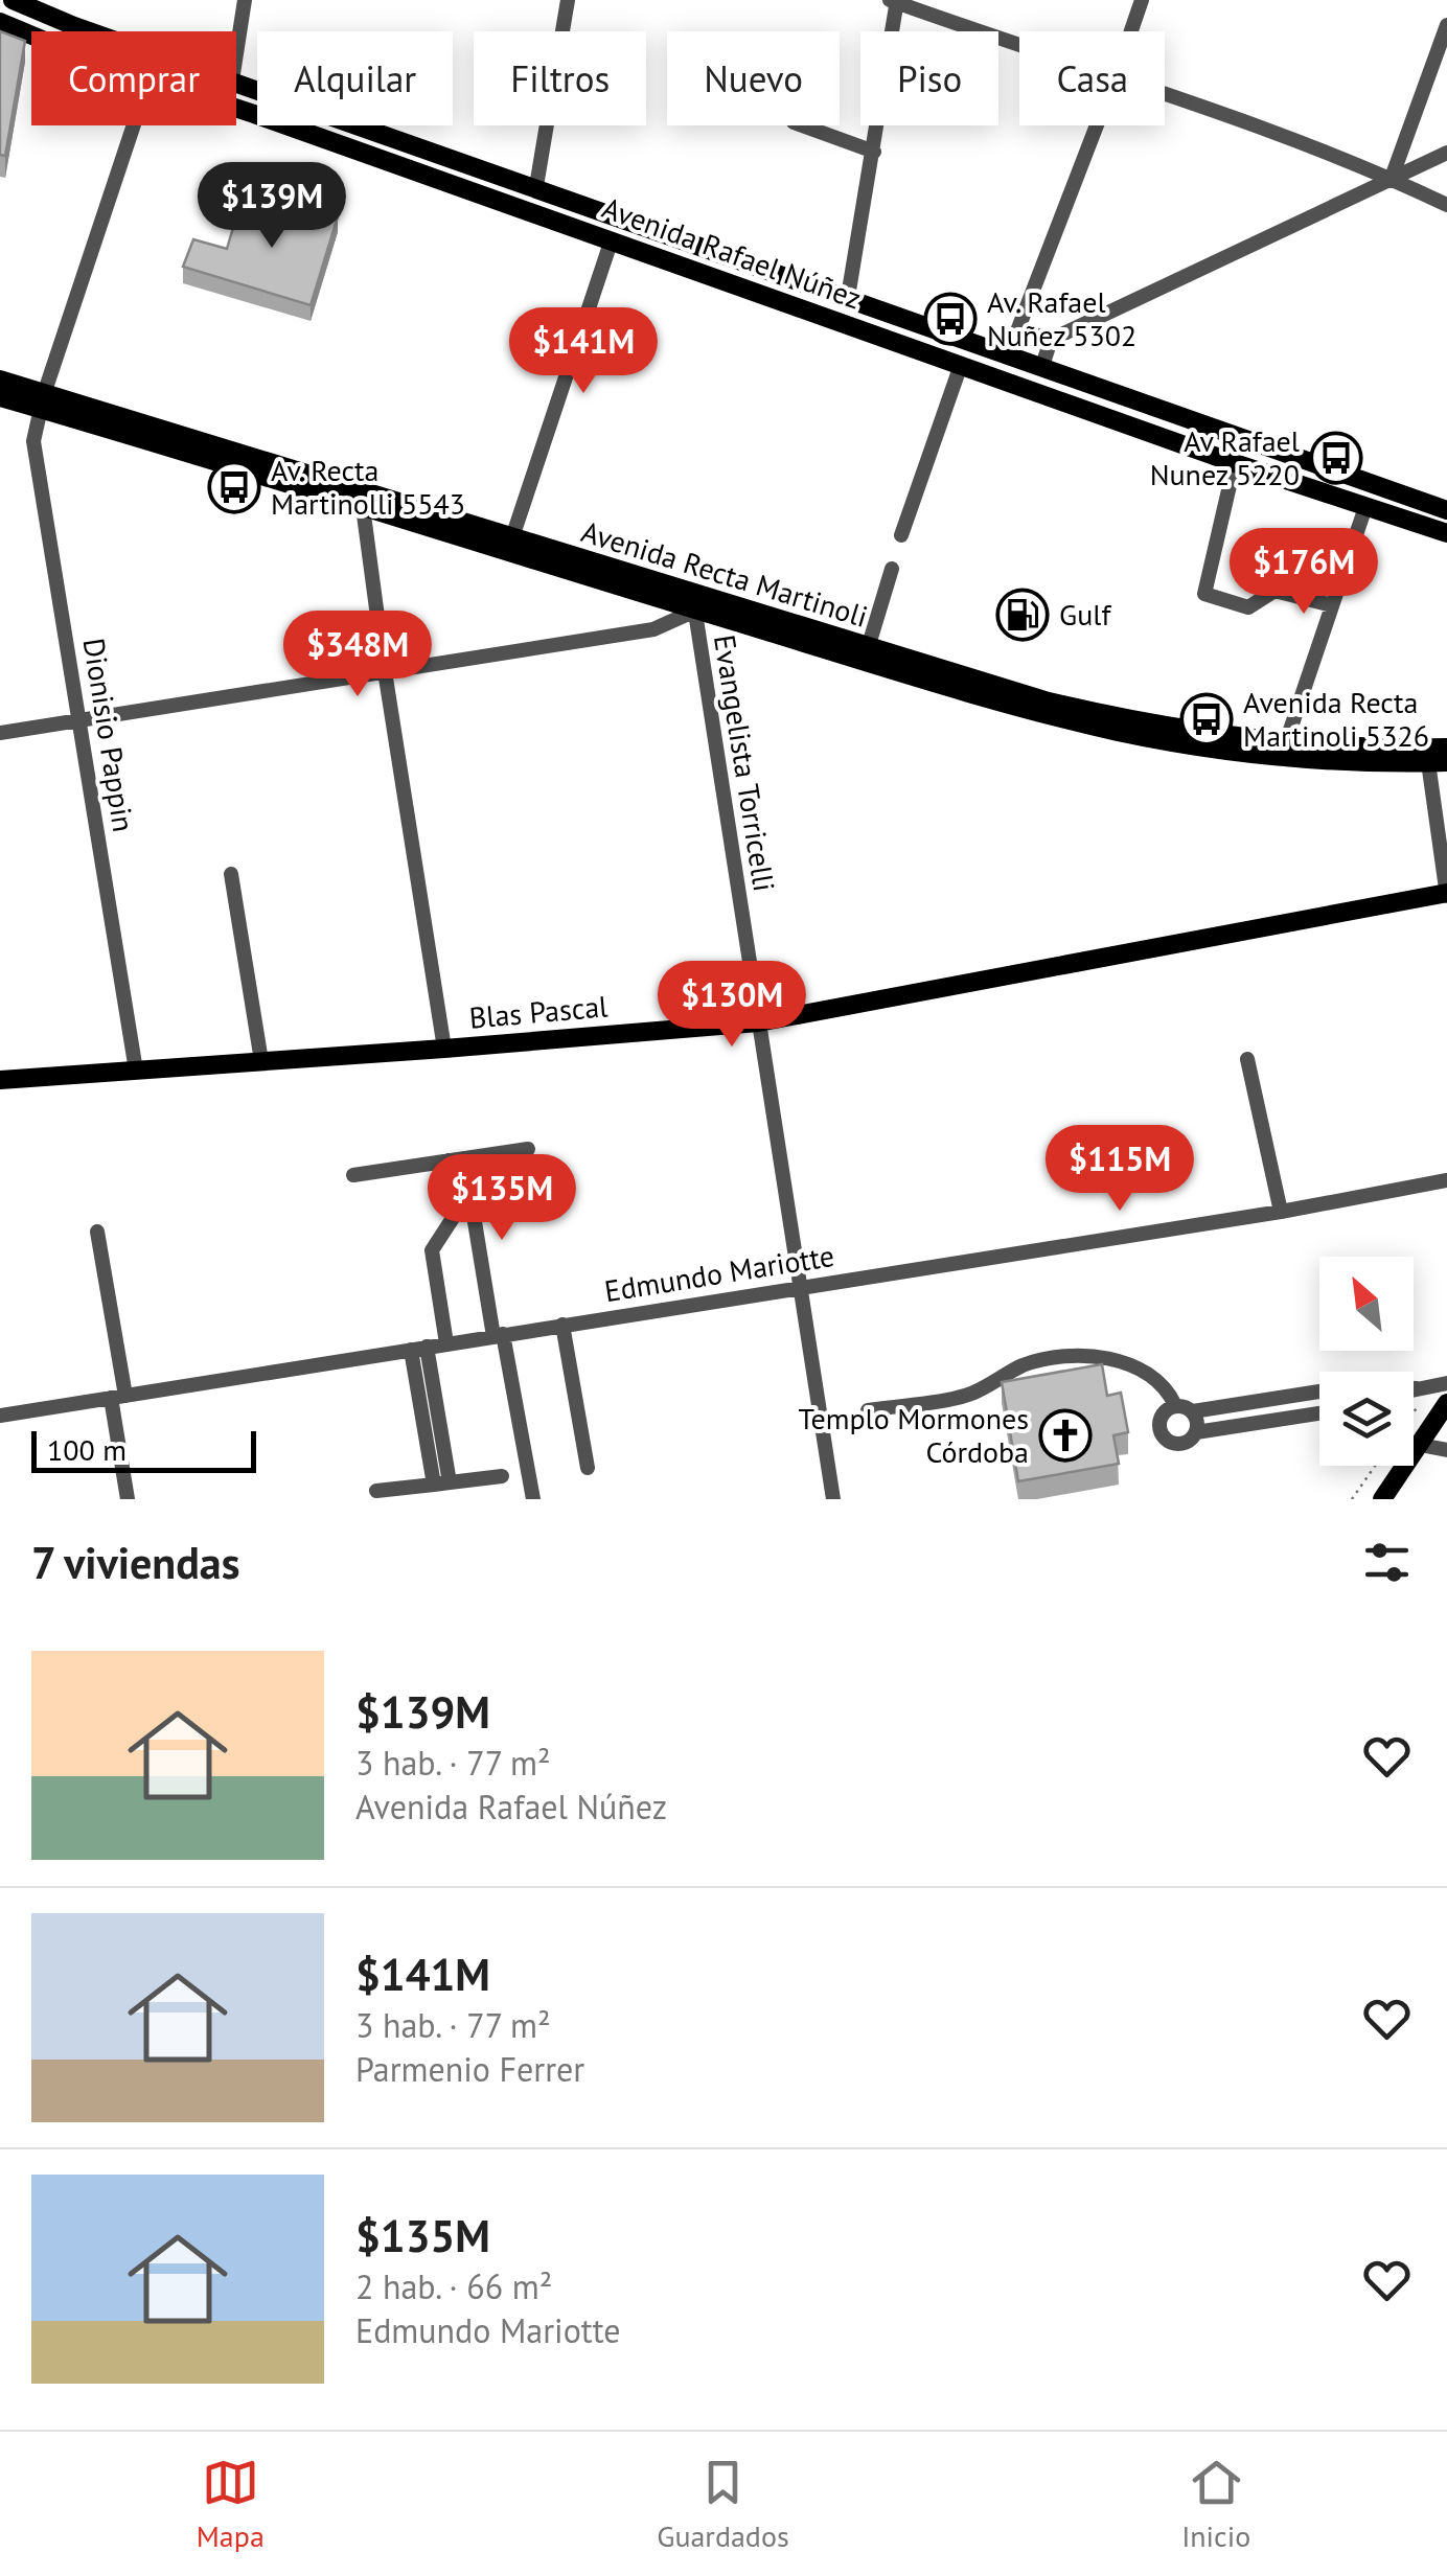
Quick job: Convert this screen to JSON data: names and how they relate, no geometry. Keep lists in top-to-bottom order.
{
  "streets": {
    "main road": ["Avenida Rafael Núñez", "Avenida Recta Martinoli", "Blas Pascal"],
    "street": ["Dionisio Pappin", "Evangelista Torricelli", "Edmundo Mariotte"]
  },
  "crossings": [
    ["Avenida Recta Martinoli", "Dionisio Pappin"],
    ["Avenida Recta Martinoli", "Evangelista Torricelli"],
    ["Dionisio Pappin", "Blas Pascal"],
    ["Evangelista Torricelli", "Blas Pascal"],
    ["Evangelista Torricelli", "Edmundo Mariotte"]
  ],
  "places": {
    "bus stop": [
      "Av. Rafael Nuñez 5302",
      "Av Rafael Nunez 5220",
      "Av. Recta Martinolli 5543",
      "Avenida Recta Martinoli 5326"
    ],
    "fuel station": ["Gulf"],
    "church": ["Templo Mormones Córdoba"]
  },
  "scale_bar": "100 m",
  "north": "top left",
  "page": {
    "chip": [
      "Comprar",
      "Alquilar",
      "Filtros",
      "Nuevo",
      "Piso",
      "Casa"
    ],
    "price": [
      "$139M",
      "$141M",
      "$176M",
      "$348M",
      "$130M",
      "$115M",
      "$135M"
    ],
    "scale": "100 m",
    "heading": "7 viviendas",
    "list": [
      {
        "name": "$139M",
        "note": "3 hab. · 77 m² · Avenida Rafael Núñez"
      },
      {
        "name": "$141M",
        "note": "3 hab. · 77 m² · Parmenio Ferrer"
      },
      {
        "name": "$135M",
        "note": "2 hab. · 66 m² · Edmundo Mariotte"
      }
    ],
    "tabs": ["Mapa", "Guardados", "Inicio"]
  }
}
